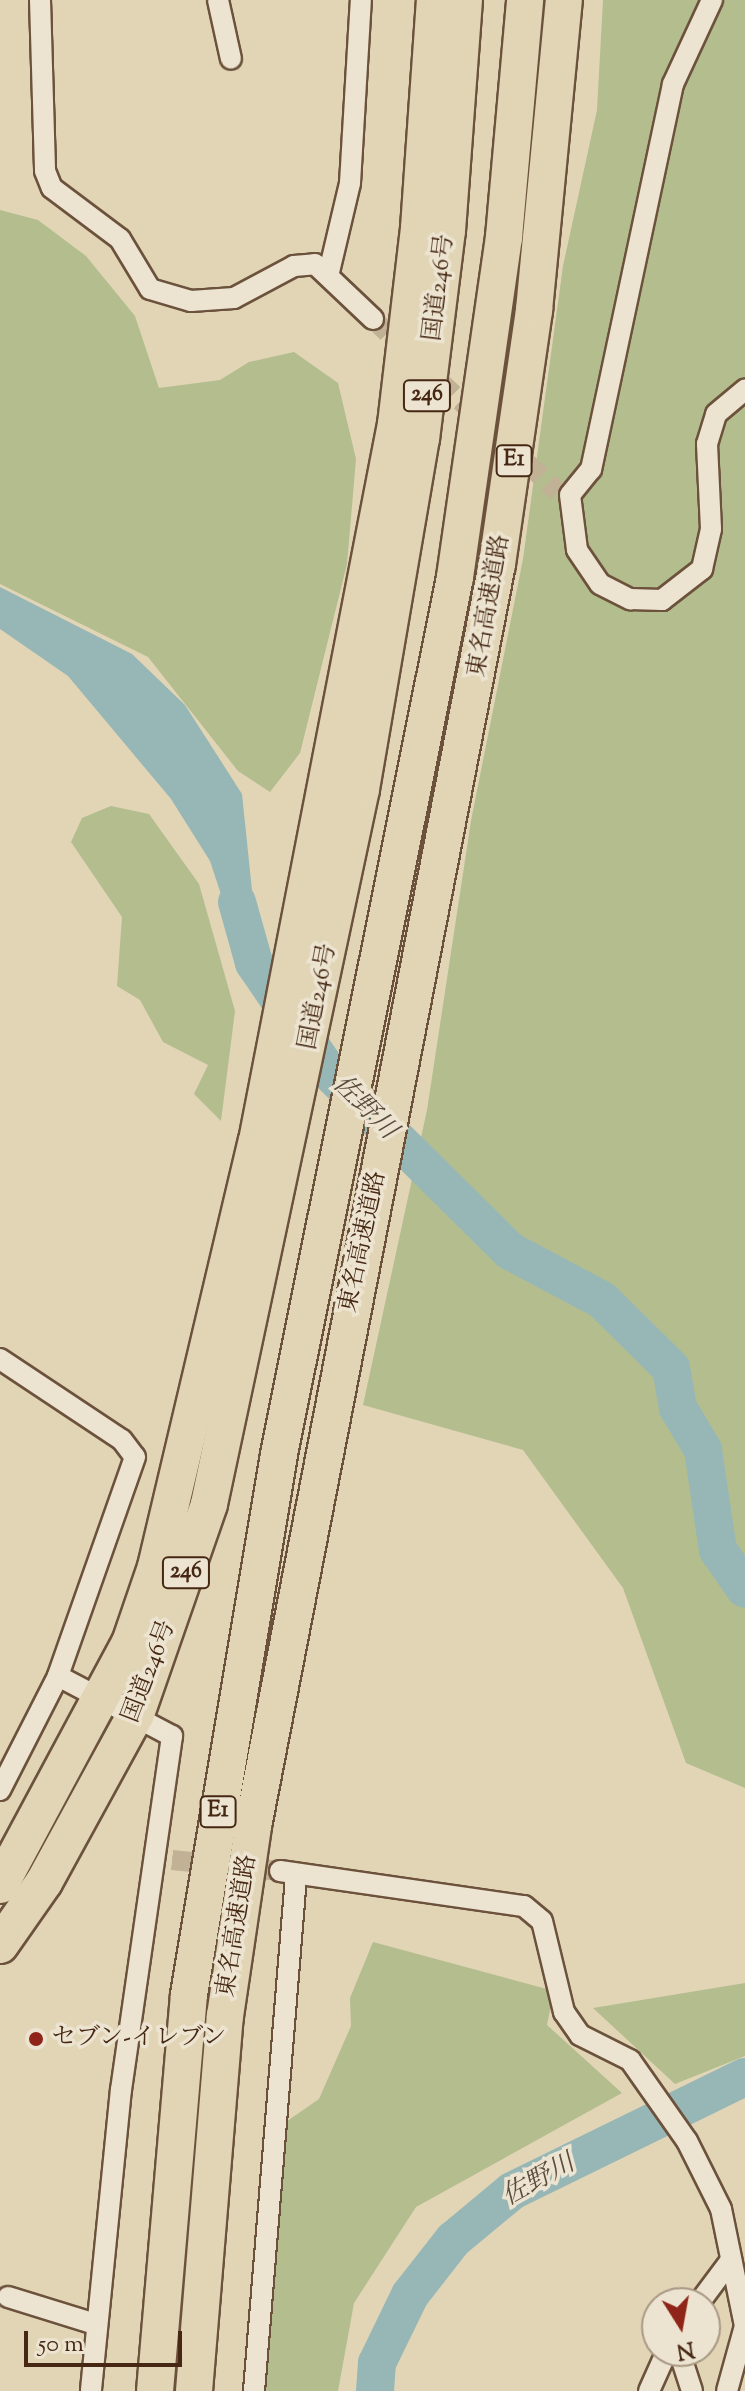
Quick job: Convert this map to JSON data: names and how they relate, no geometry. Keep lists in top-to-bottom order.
{
  "streets": {
    "highway": [
      "国道246号",
      "246",
      "E1",
      "東名高速道路"
    ]
  },
  "water": ["佐野川"],
  "places": ["セブン-イレブン"],
  "scale_bar": "50 m",
  "north": "bottom"
}
